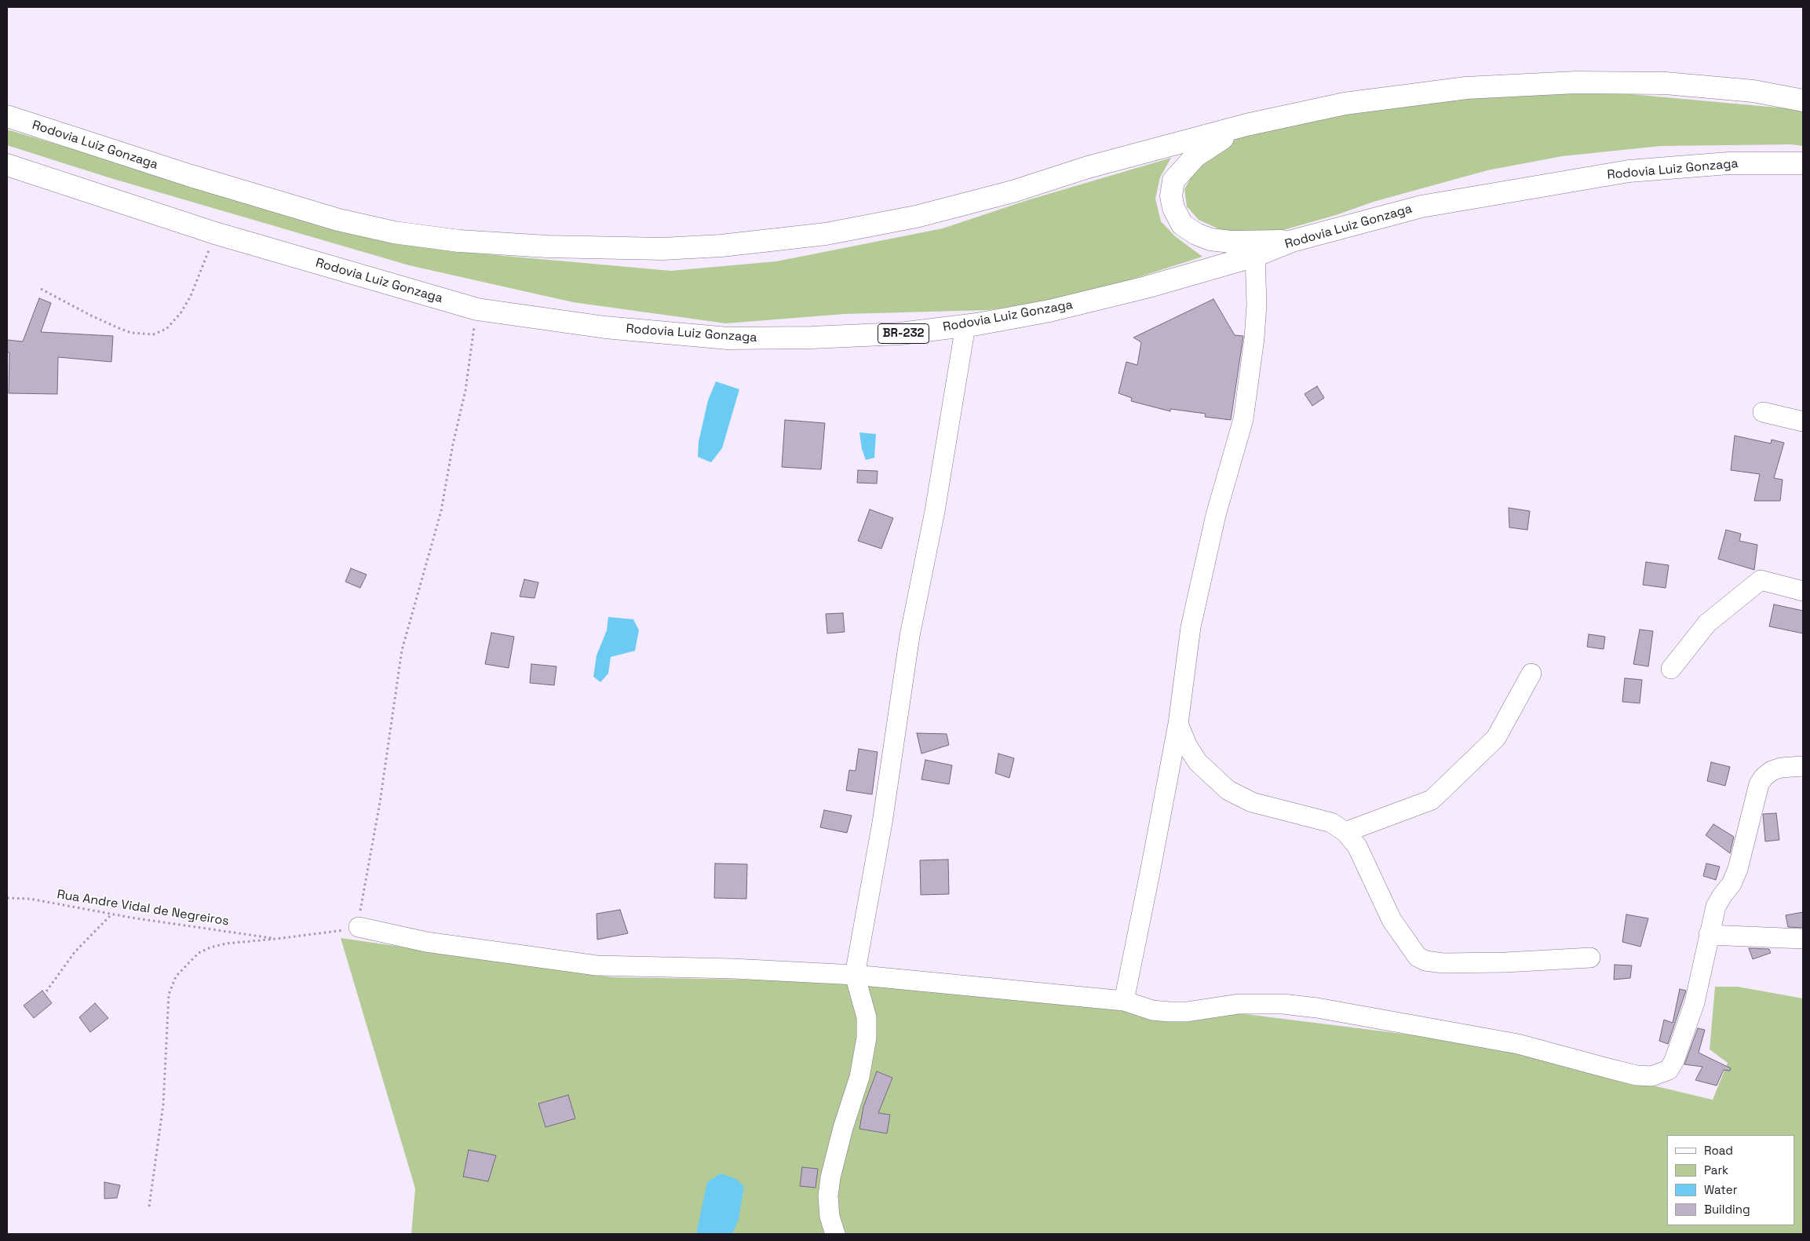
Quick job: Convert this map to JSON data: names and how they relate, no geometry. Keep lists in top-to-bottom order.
{
  "streets": {
    "highway": ["Rodovia Luiz Gonzaga", "BR-232"],
    "path": ["Rua Andre Vidal de Negreiros"]
  },
  "legend": [
    "Road",
    "Park",
    "Water",
    "Building"
  ]
}
